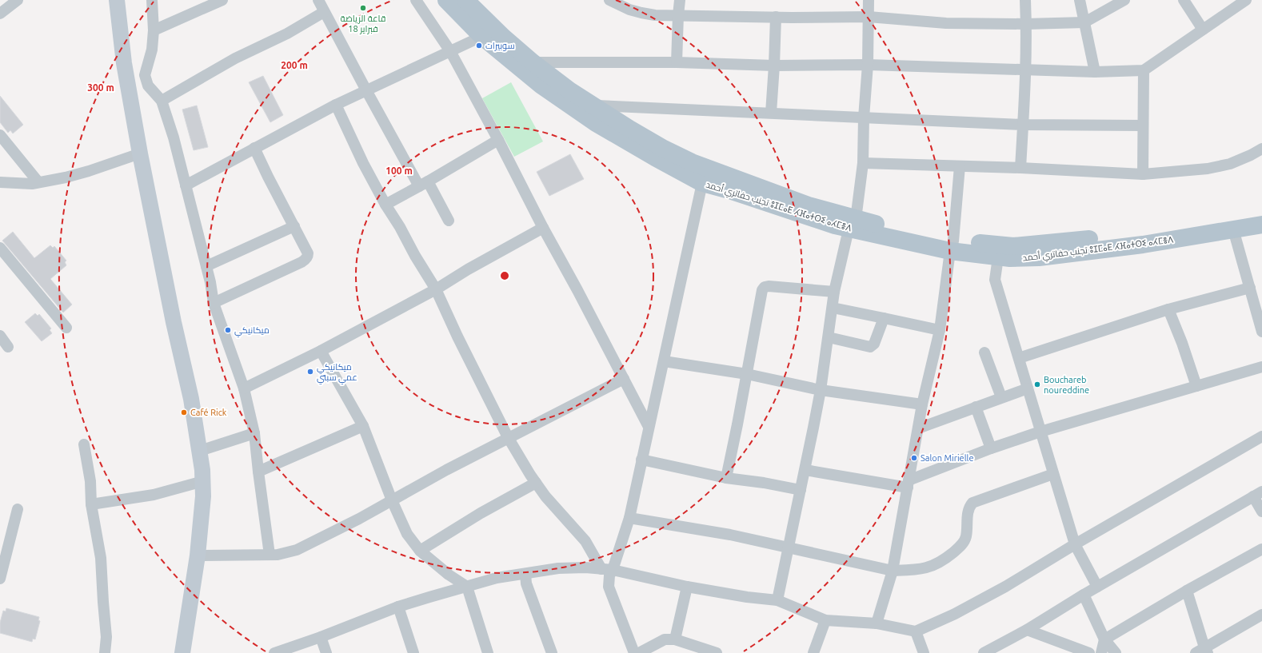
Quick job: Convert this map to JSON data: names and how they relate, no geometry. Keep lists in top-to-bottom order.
{
  "streets": {
    "main road": ["تجنب حفاتري أحمد ⵓⵊⵎⴰⴹ ⵃⴼⴰⵜⵔⵉ ⴰⵃⵎⴻⴷ"]
  },
  "places": [
    "قاعة الرياضة 18 فبراير",
    "سوبيرات",
    "ميكانيكي",
    "ميكانيكي عمي سبتي",
    "Bouchareb noureddine",
    "Café Rick",
    "Salon Mirielle"
  ],
  "rings": ["200 m", "300 m", "100 m"]
}
